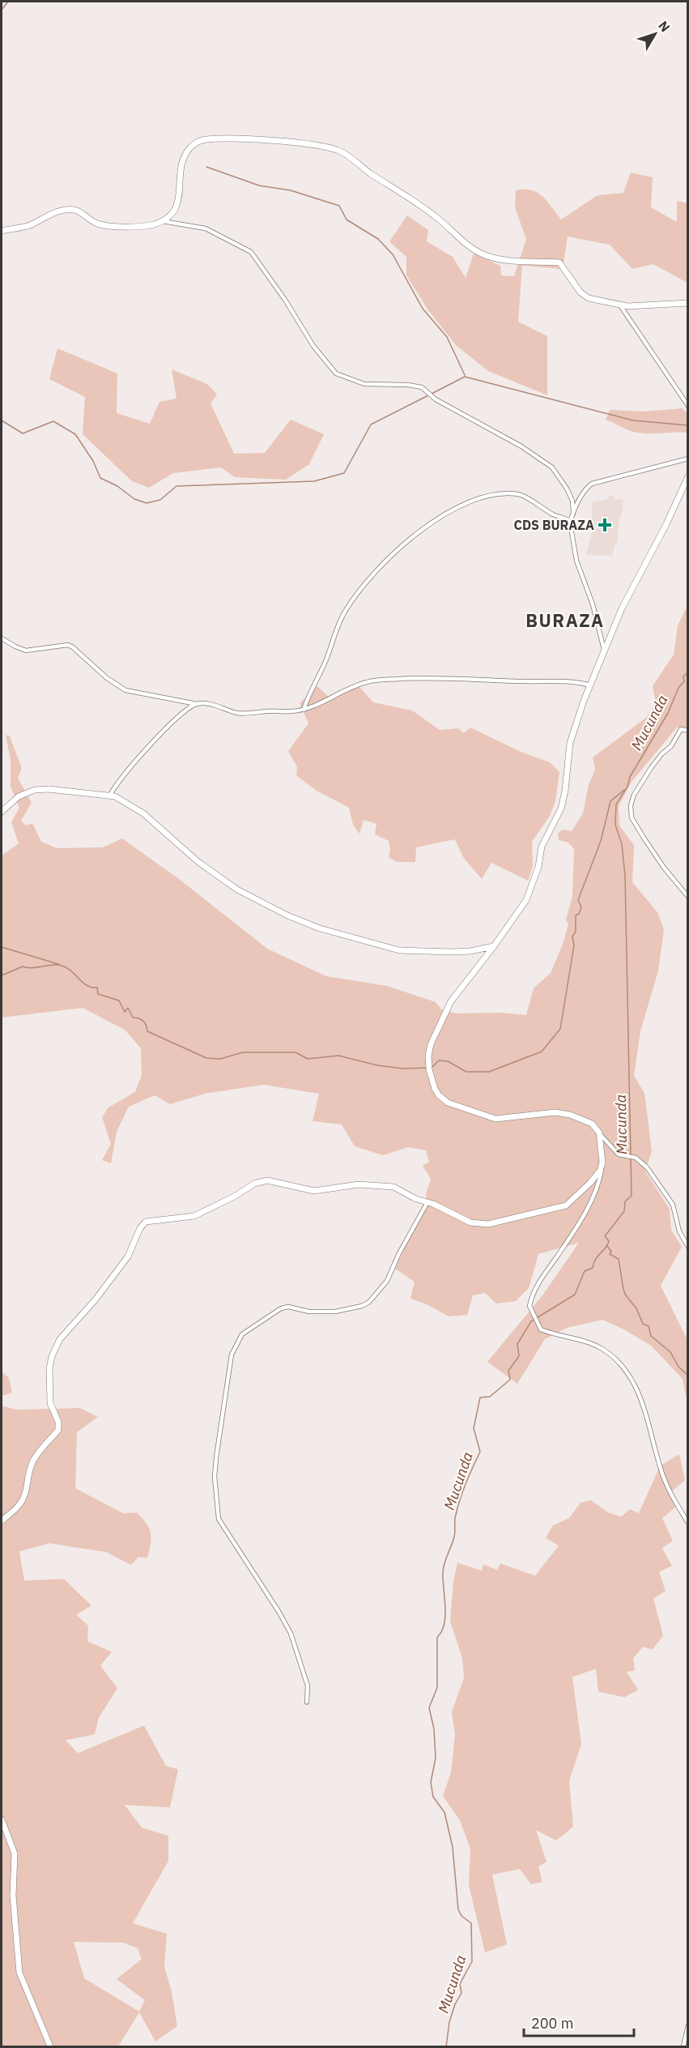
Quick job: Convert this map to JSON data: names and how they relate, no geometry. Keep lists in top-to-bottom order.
{
  "districts": ["BURAZA"],
  "water": ["Mucunda"],
  "places": {
    "health": ["CDS BURAZA"]
  },
  "scale_bar": "200 m",
  "north": "top right"
}
